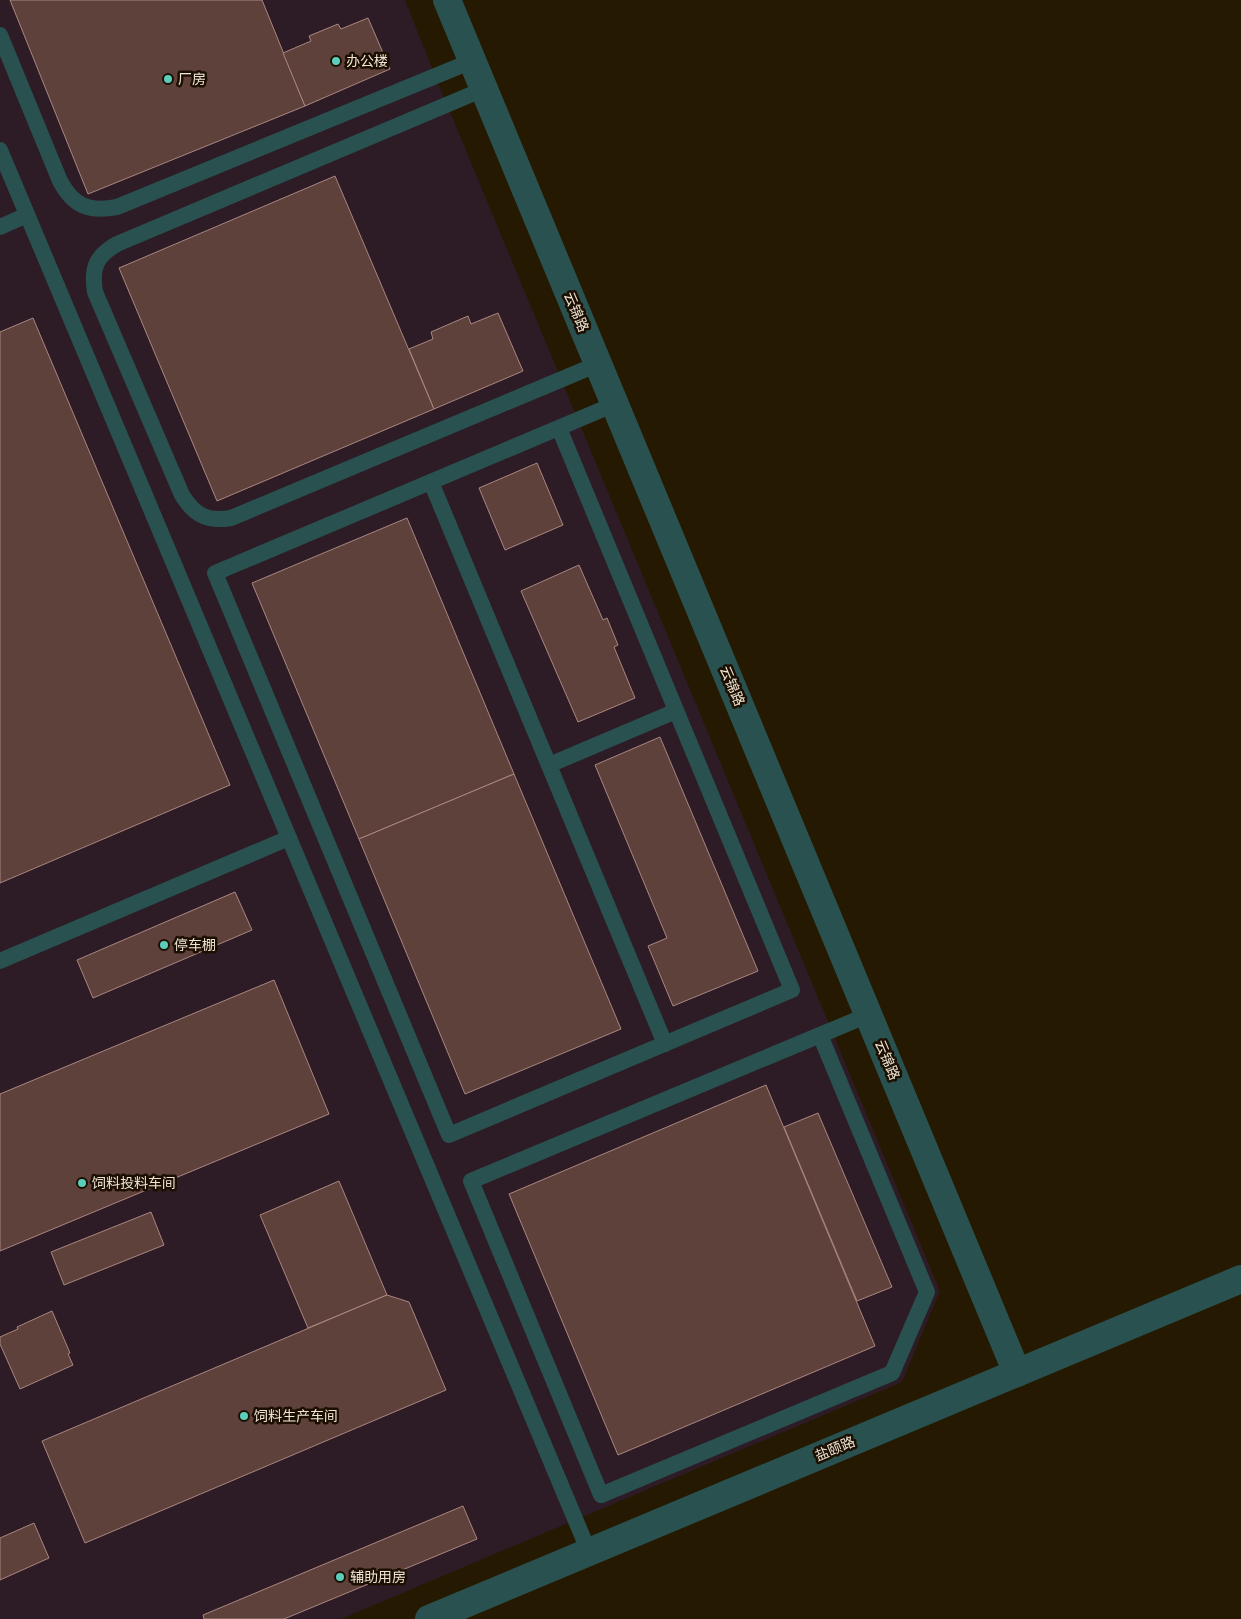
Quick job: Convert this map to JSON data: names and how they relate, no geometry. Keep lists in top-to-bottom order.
{
  "streets": {
    "street": ["云锦路", "盐颐路"]
  },
  "crossings": [
    ["云锦路", "盐颐路"]
  ],
  "places": [
    "办公楼",
    "厂房",
    "停车棚",
    "饲料投料车间",
    "饲料生产车间",
    "辅助用房"
  ]
}
